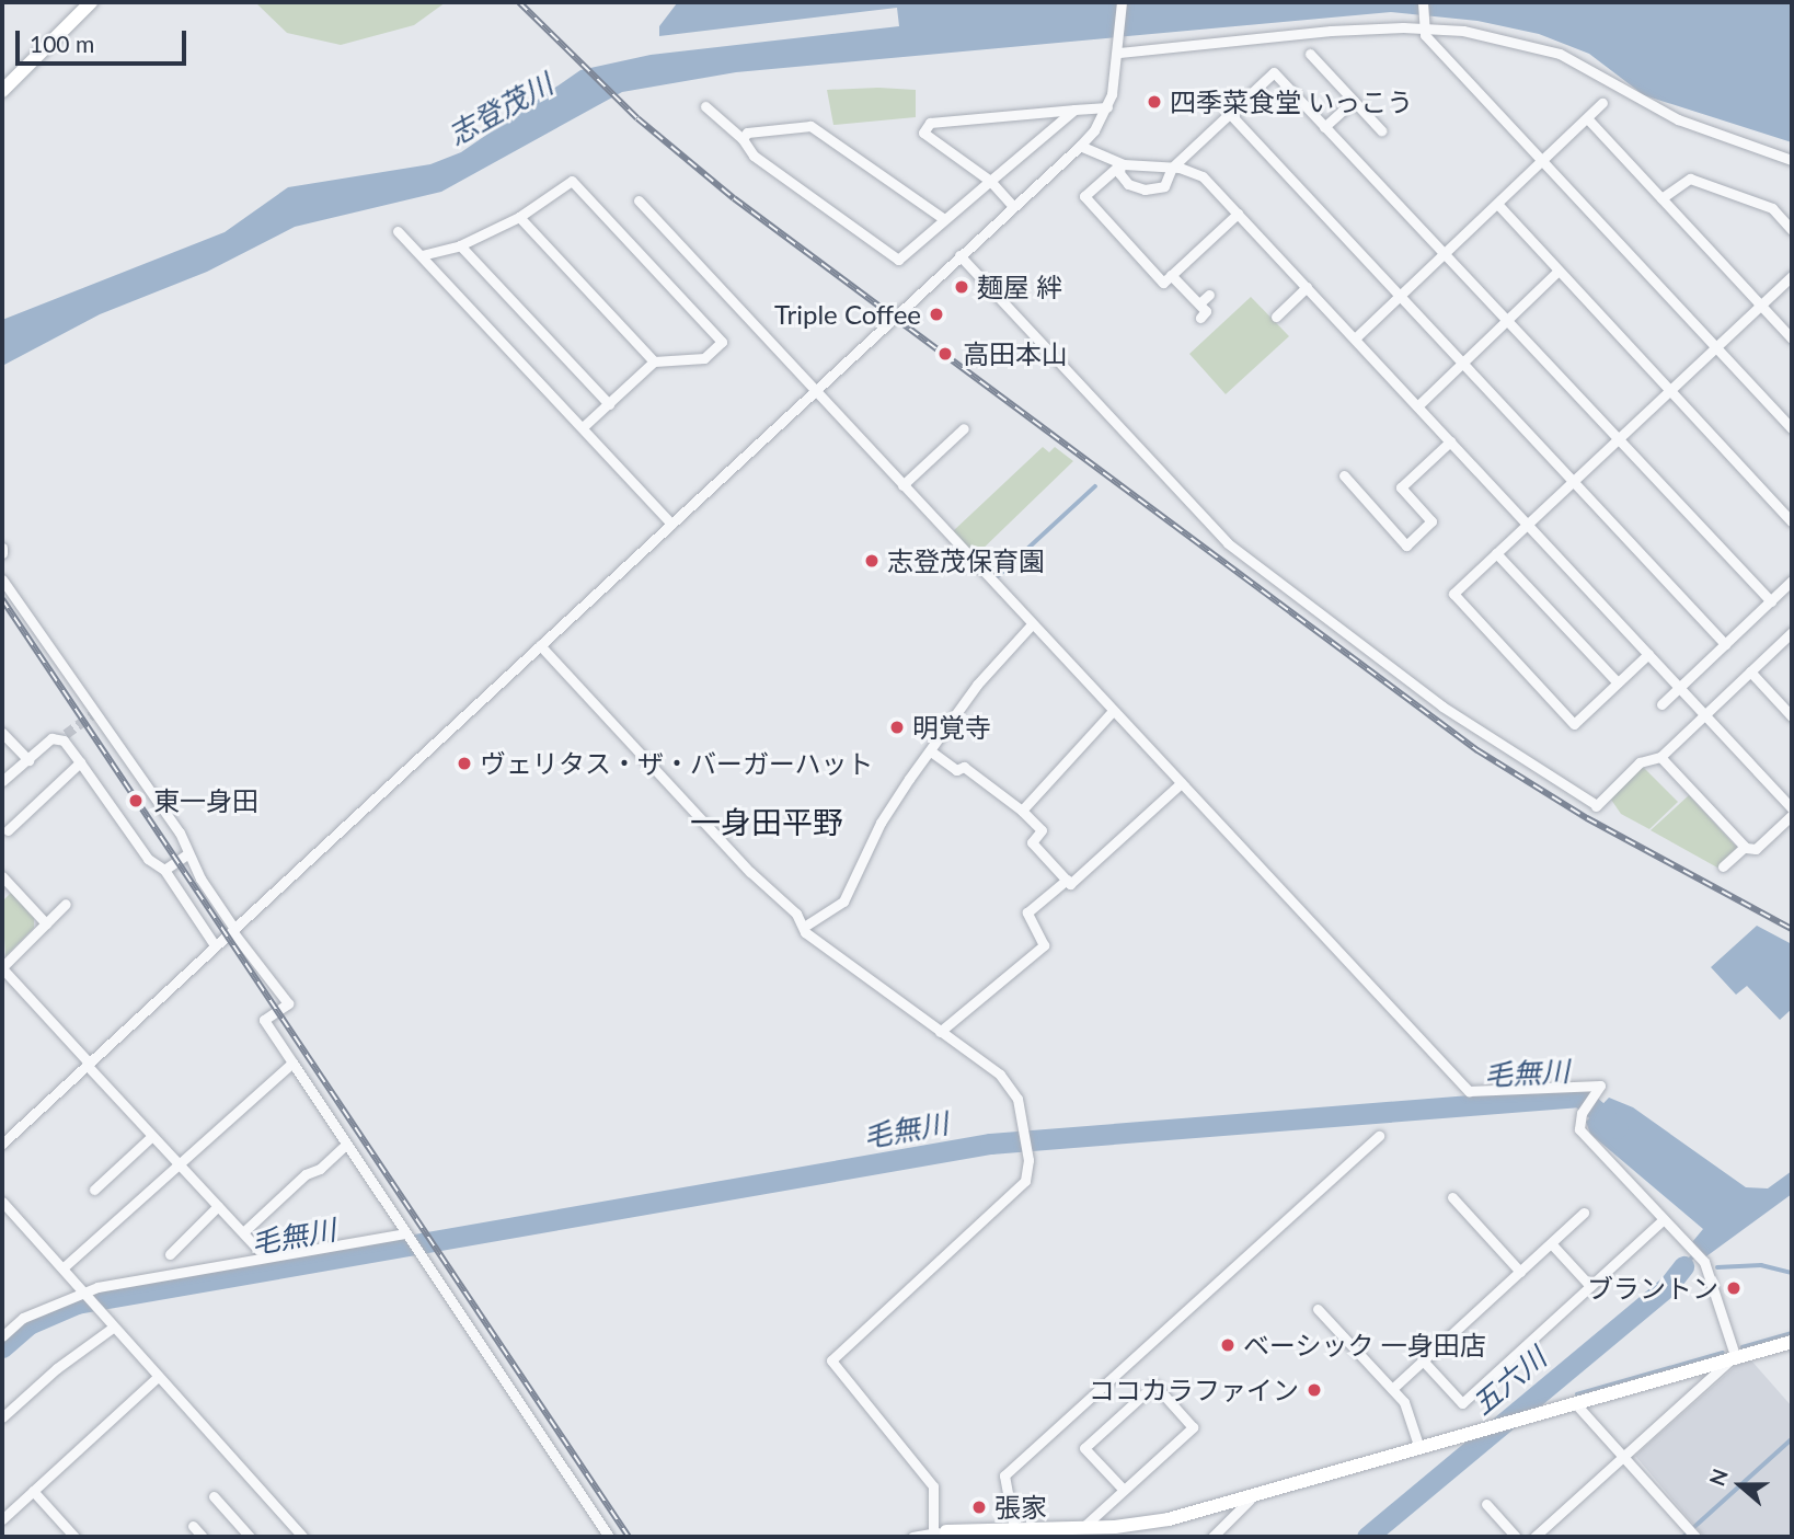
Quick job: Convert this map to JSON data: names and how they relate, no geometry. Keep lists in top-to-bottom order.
{
  "districts": ["一身田平野"],
  "water": ["志登茂川", "毛無川", "五六川"],
  "places": [
    "四季菜食堂 いっこう",
    "麺屋 絆",
    "Triple Coffee",
    "高田本山",
    "志登茂保育園",
    "明覚寺",
    "ヴェリタス・ザ・バーガーハット",
    "東一身田",
    "ブラントン",
    "ベーシック 一身田店",
    "ココカラファイン",
    "張家"
  ],
  "scale_bar": "100 m",
  "north": "left"
}
